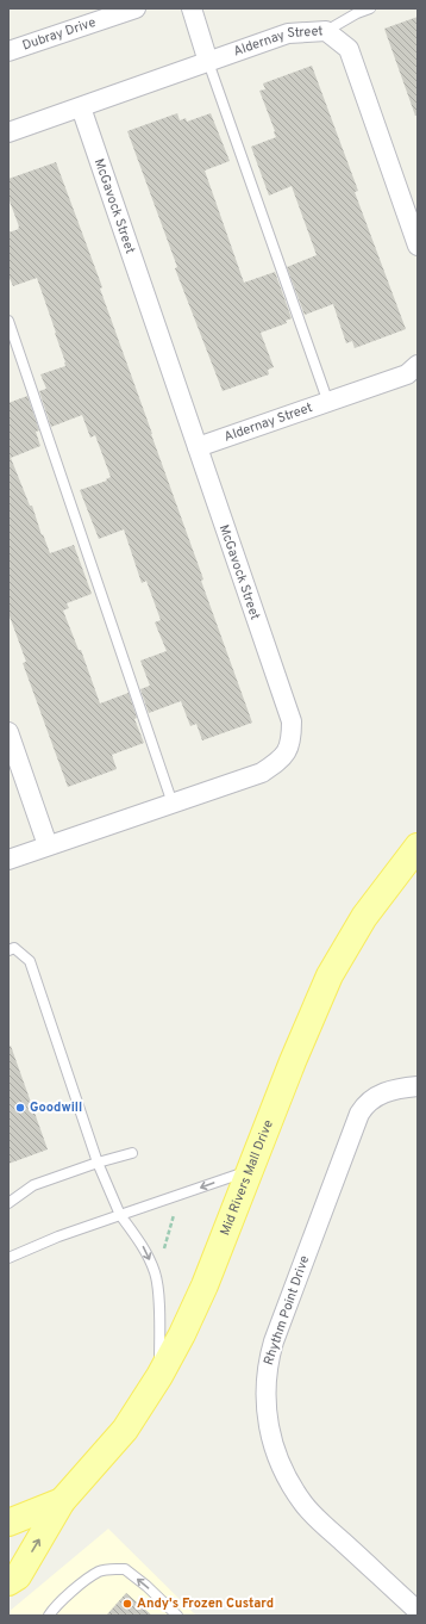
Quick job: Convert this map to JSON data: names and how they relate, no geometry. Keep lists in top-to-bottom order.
{
  "streets": {
    "main road": ["Mid Rivers Mall Drive"],
    "street": [
      "Dubray Drive",
      "Aldernay Street",
      "McGavock Street",
      "Rhythm Point Drive"
    ]
  },
  "crossings": [
    ["Aldernay Street", "McGavock Street"]
  ],
  "places": ["Goodwill", "Andy's Frozen Custard"]
}
